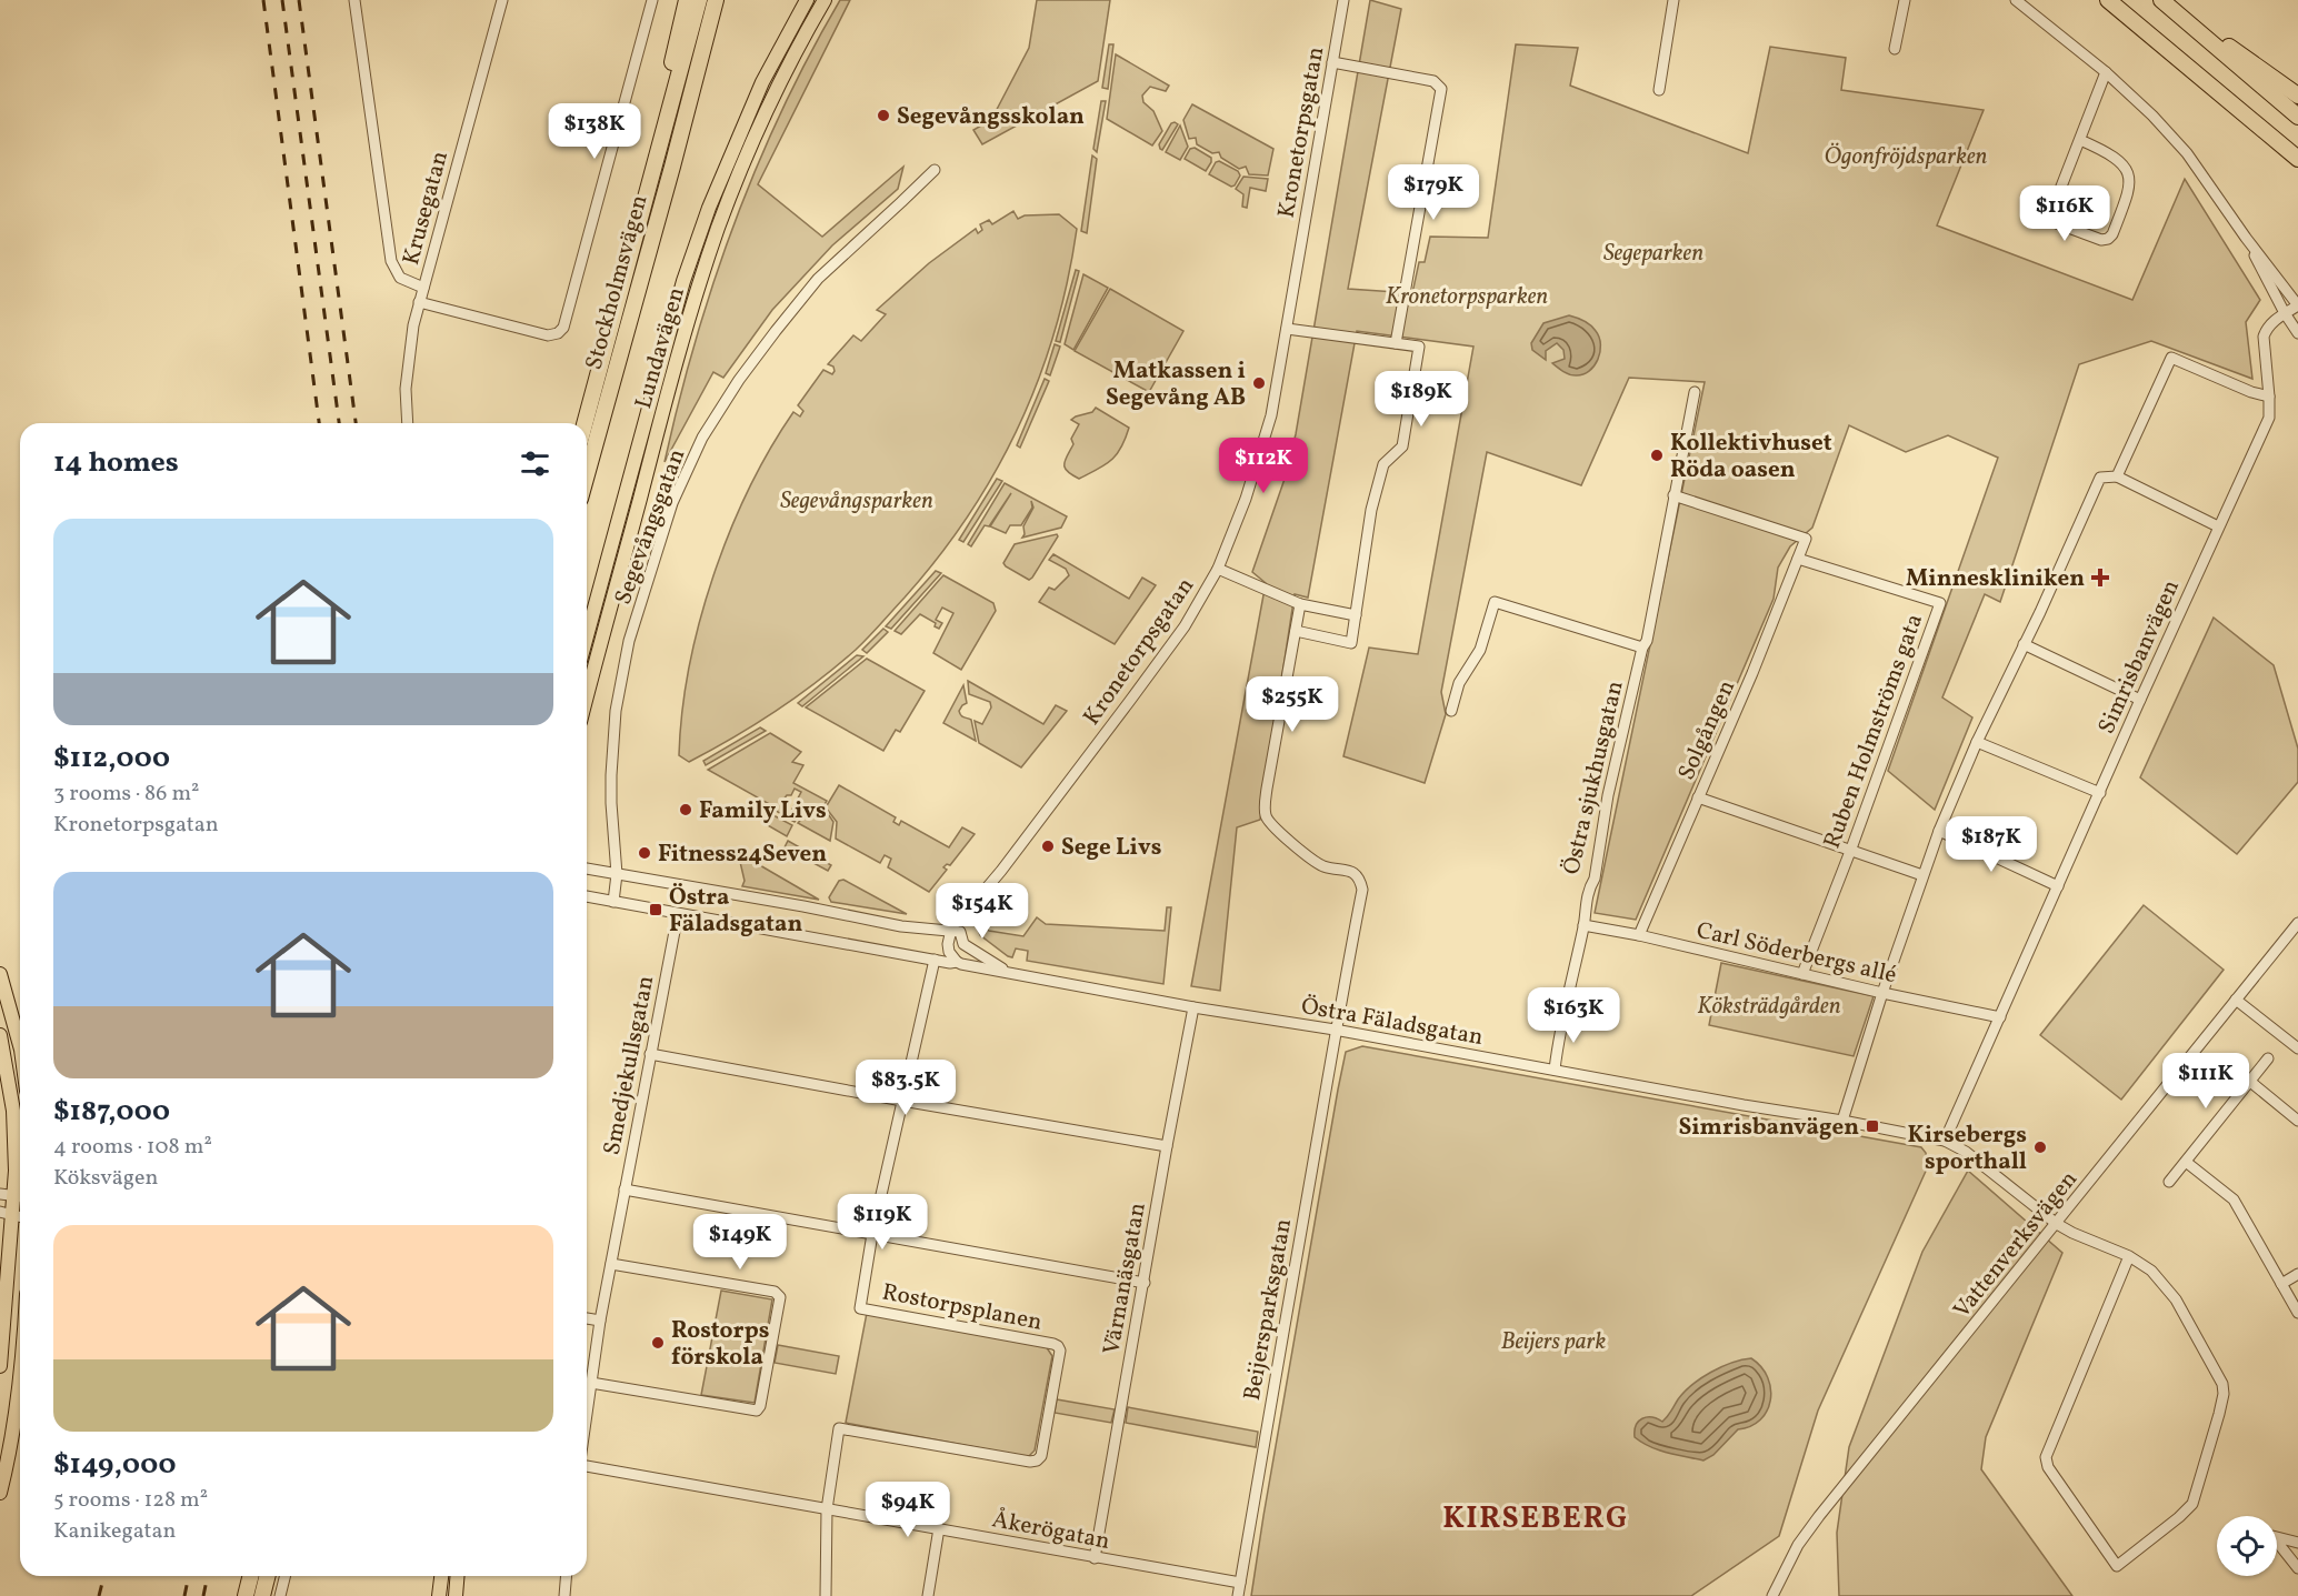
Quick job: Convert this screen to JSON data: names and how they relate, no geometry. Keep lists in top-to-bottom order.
{
  "streets": {
    "highway": ["Stockholmsvägen"],
    "main road": ["Lundavägen"],
    "street": [
      "Kronetorpsgatan",
      "Krusegatan",
      "Segevångsgatan",
      "Simrisbanvägen",
      "Solgången",
      "Ruben Holmströms gata",
      "Östra sjukhusgatan",
      "Carl Söderbergs allé",
      "Östra Fäladsgatan",
      "Smedjekullsgatan",
      "Vattenverksvägen",
      "Värnanäsgatan",
      "Rostorpsplanen",
      "Beijersparksgatan",
      "Åkerögatan"
    ]
  },
  "crossings": [
    ["Segevångsgatan", "Östra Fäladsgatan"],
    ["Simrisbanvägen", "Carl Söderbergs allé"],
    ["Simrisbanvägen", "Östra Fäladsgatan"],
    ["Solgången", "Ruben Holmströms gata"],
    ["Solgången", "Östra sjukhusgatan"],
    ["Solgången", "Carl Söderbergs allé"],
    ["Ruben Holmströms gata", "Carl Söderbergs allé"],
    ["Östra sjukhusgatan", "Carl Söderbergs allé"],
    ["Östra sjukhusgatan", "Östra Fäladsgatan"],
    ["Östra Fäladsgatan", "Smedjekullsgatan"],
    ["Östra Fäladsgatan", "Vattenverksvägen"],
    ["Östra Fäladsgatan", "Värnanäsgatan"],
    ["Östra Fäladsgatan", "Beijersparksgatan"],
    ["Värnanäsgatan", "Åkerögatan"],
    ["Rostorpsplanen", "Åkerögatan"],
    ["Beijersparksgatan", "Åkerögatan"]
  ],
  "districts": ["KIRSEBERG"],
  "parks": [
    "Ögonfröjdsparken",
    "Segeparken",
    "Kronetorpsparken",
    "Segevångsparken",
    "Köksträdgården",
    "Beijers park"
  ],
  "places": {
    "other": [
      "Segevångsskolan",
      "Matkassen i Segevång AB",
      "Kollektivhuset Röda oasen",
      "Family Livs",
      "Sege Livs",
      "Fitness24Seven",
      "Kirsebergs sporthall",
      "Rostorps förskola"
    ],
    "health": ["Minneskliniken"],
    "transit": ["Östra Fäladsgatan", "Simrisbanvägen"]
  },
  "page": {
    "price": [
      "$138K",
      "$179K",
      "$116K",
      "$189K",
      "$112K",
      "$255K",
      "$187K",
      "$154K",
      "$163K",
      "$111K",
      "$83.5K",
      "$119K",
      "$149K",
      "$94K"
    ],
    "heading": "14 homes",
    "list": [
      {
        "name": "$112,000",
        "note": "3 rooms · 86 m² · Kronetorpsgatan"
      },
      {
        "name": "$187,000",
        "note": "4 rooms · 108 m² · Köksvägen"
      },
      {
        "name": "$149,000",
        "note": "5 rooms · 128 m² · Kanikegatan"
      }
    ]
  }
}
